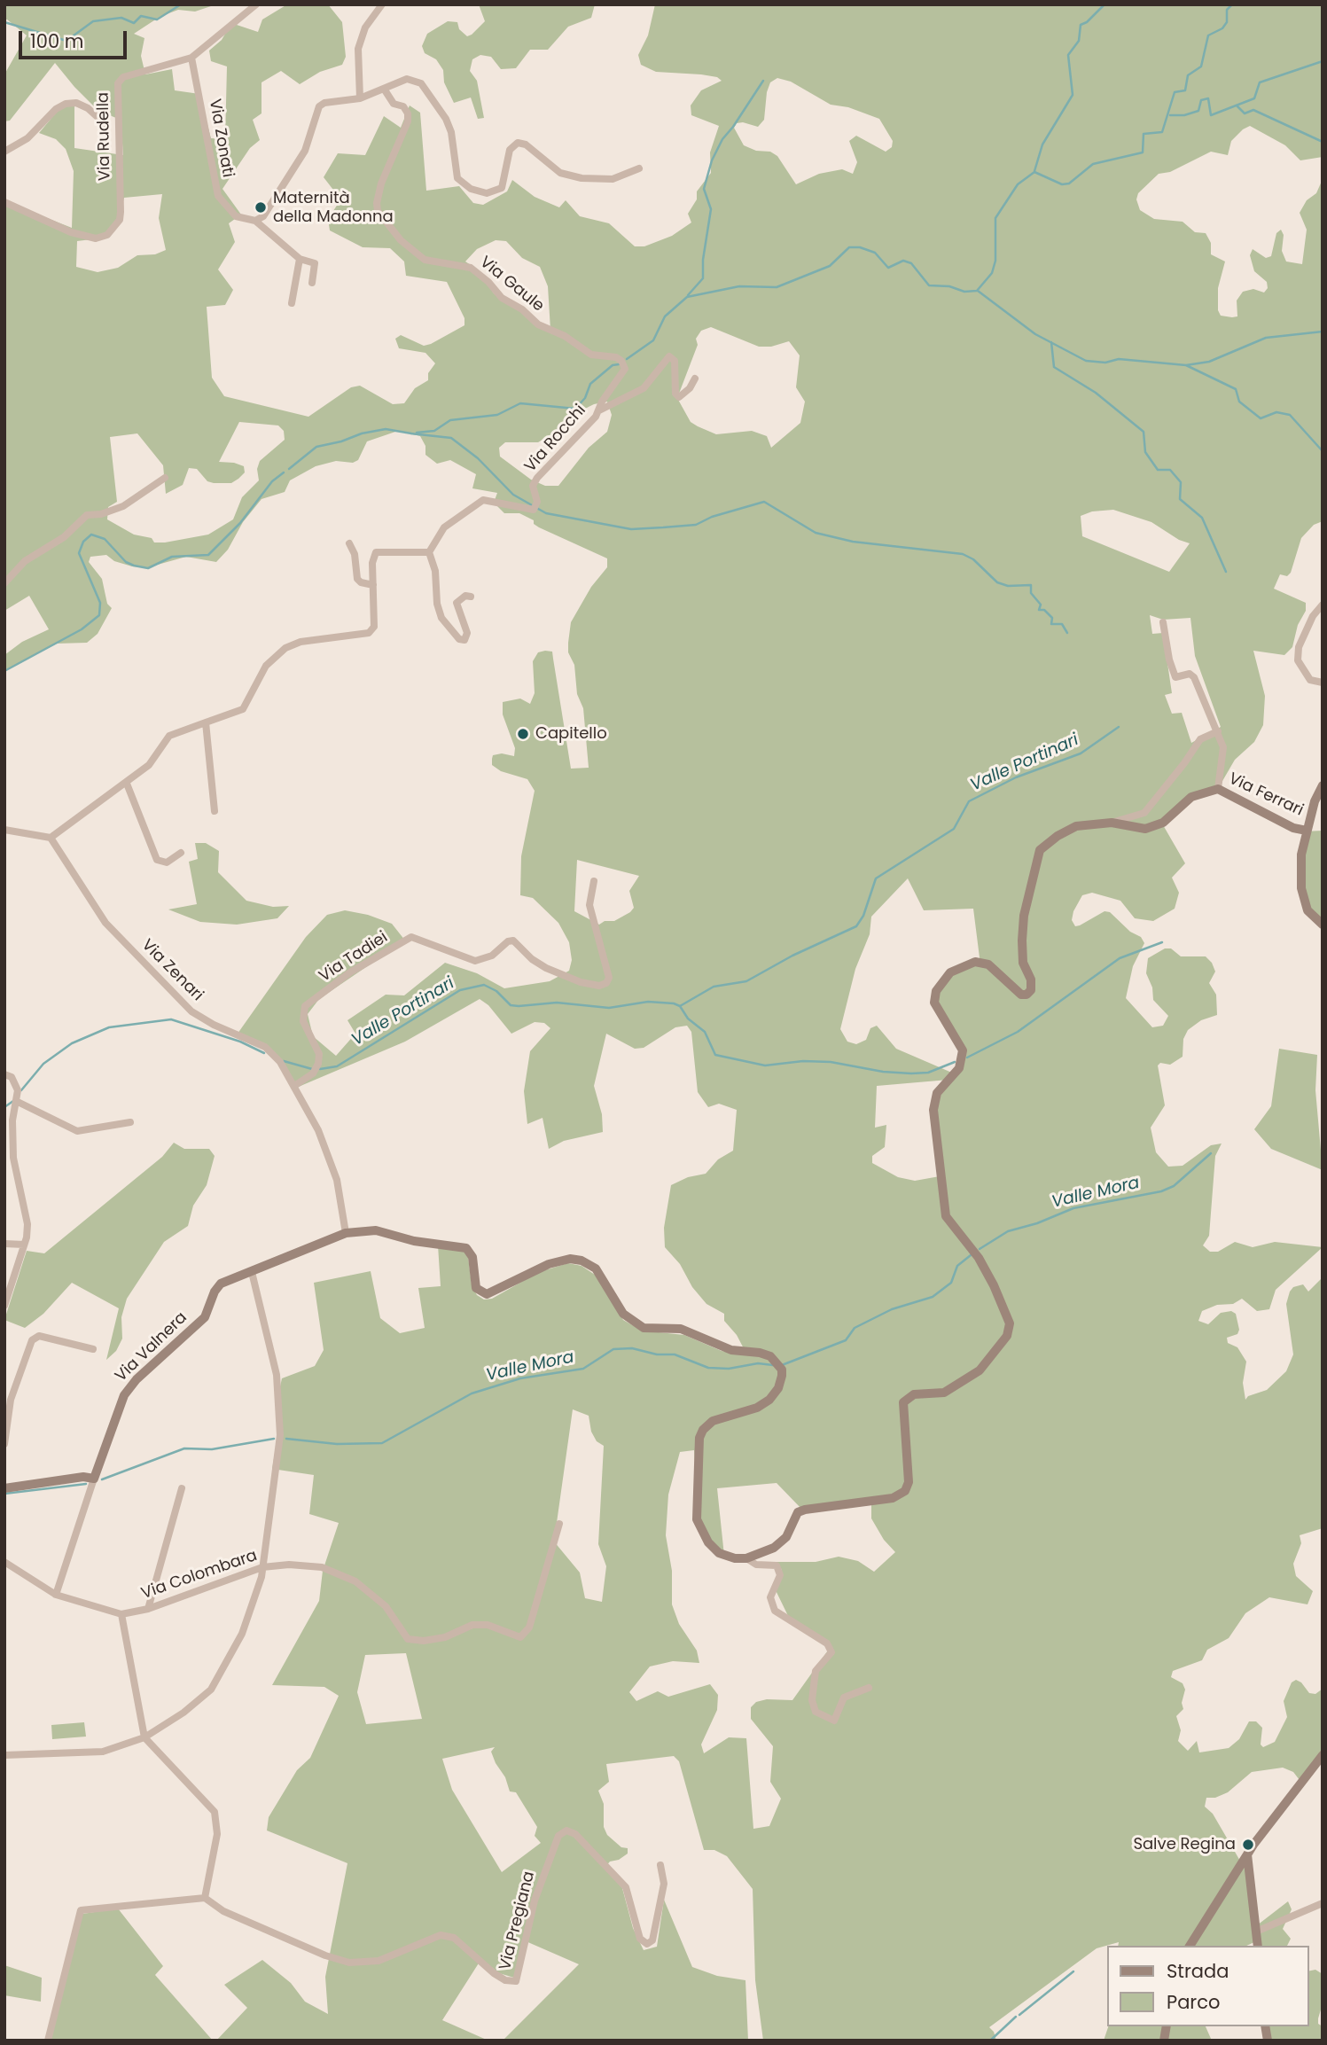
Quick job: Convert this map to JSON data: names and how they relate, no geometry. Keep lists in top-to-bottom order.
{
  "streets": {
    "street": [
      "Via Rudella",
      "Via Zonati",
      "Via Gaule",
      "Via Rocchi",
      "Via Ferrari",
      "Via Tadiei",
      "Via Zenari",
      "Via Valnera",
      "Via Colombara",
      "Via Pregiana"
    ]
  },
  "crossings": [
    ["Via Rudella", "Via Zonati"],
    ["Via Gaule", "Via Rocchi"],
    ["Via Ferrari", "Via Valnera"],
    ["Via Tadiei", "Via Zenari"],
    ["Via Zenari", "Via Valnera"]
  ],
  "water": ["Valle Portinari", "Valle Mora"],
  "places": ["Maternità della Madonna", "Capitello", "Salve Regina"],
  "legend": ["Strada", "Parco"],
  "scale_bar": "100 m"
}
